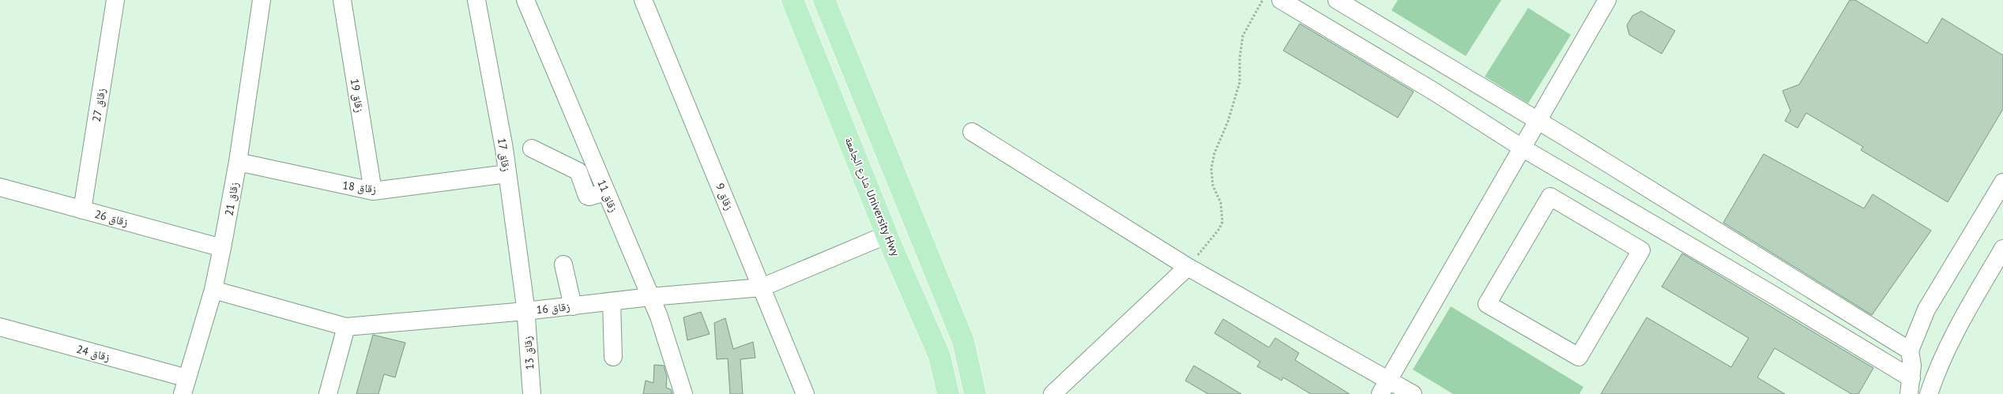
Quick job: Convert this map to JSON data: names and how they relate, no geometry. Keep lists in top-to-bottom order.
{
  "streets": {
    "main road": ["شارع الجامعة University Hwy"],
    "street": [
      "زقاق 19",
      "زقاق 27",
      "زقاق 17",
      "زقاق 18",
      "زقاق 11",
      "زقاق 9",
      "زقاق 21",
      "زقاق 26",
      "زقاق 16",
      "زقاق 24",
      "زقاق 13"
    ]
  },
  "crossings": [
    ["زقاق 19", "زقاق 18"],
    ["زقاق 27", "زقاق 26"],
    ["زقاق 17", "زقاق 18"],
    ["زقاق 17", "زقاق 16"],
    ["زقاق 17", "زقاق 13"],
    ["زقاق 18", "زقاق 21"],
    ["زقاق 11", "زقاق 16"],
    ["زقاق 9", "زقاق 16"],
    ["شارع الجامعة University Hwy", "زقاق 16"],
    ["زقاق 21", "زقاق 26"],
    ["زقاق 21", "زقاق 16"],
    ["زقاق 21", "زقاق 24"],
    ["زقاق 16", "زقاق 13"]
  ]
}
